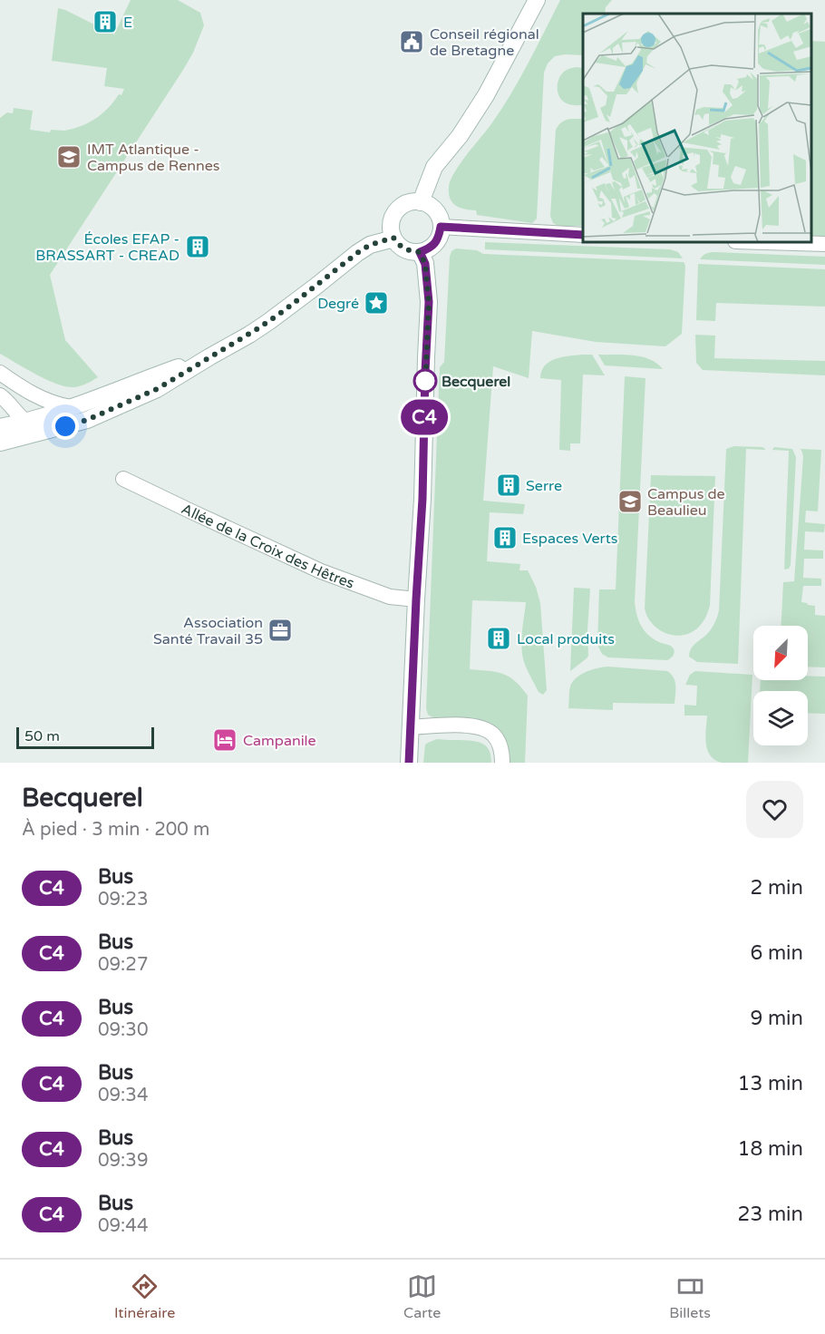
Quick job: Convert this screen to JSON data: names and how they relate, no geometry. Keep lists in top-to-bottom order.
{
  "streets": {
    "street": ["Allée de la Croix des Hêtres"]
  },
  "places": {
    "building": [
      "E",
      "Écoles EFAP - BRASSART - CREAD",
      "Serre",
      "Espaces Verts",
      "Local produits"
    ],
    "public building": ["Conseil régional de Bretagne"],
    "school or university": ["IMT Atlantique - Campus de Rennes", "Campus de Beaulieu"],
    "place": ["Degré"],
    "other": ["Becquerel"],
    "office": ["Association Santé Travail 35"],
    "hotel": ["Campanile"]
  },
  "lines": ["bus line C4"],
  "scale_bar": "50 m",
  "north": "bottom left",
  "page": {
    "on_map": "C4",
    "scale": "50 m",
    "heading": ["Becquerel", "À pied · 3 min · 200 m"],
    "list": [
      {
        "mark": "C4",
        "name": "Bus",
        "note": "09:23",
        "value": "2 min"
      },
      {
        "mark": "C4",
        "name": "Bus",
        "note": "09:27",
        "value": "6 min"
      },
      {
        "mark": "C4",
        "name": "Bus",
        "note": "09:30",
        "value": "9 min"
      },
      {
        "mark": "C4",
        "name": "Bus",
        "note": "09:34",
        "value": "13 min"
      },
      {
        "mark": "C4",
        "name": "Bus",
        "note": "09:39",
        "value": "18 min"
      },
      {
        "mark": "C4",
        "name": "Bus",
        "note": "09:44",
        "value": "23 min"
      }
    ],
    "tabs": ["Itinéraire", "Carte", "Billets"]
  }
}
